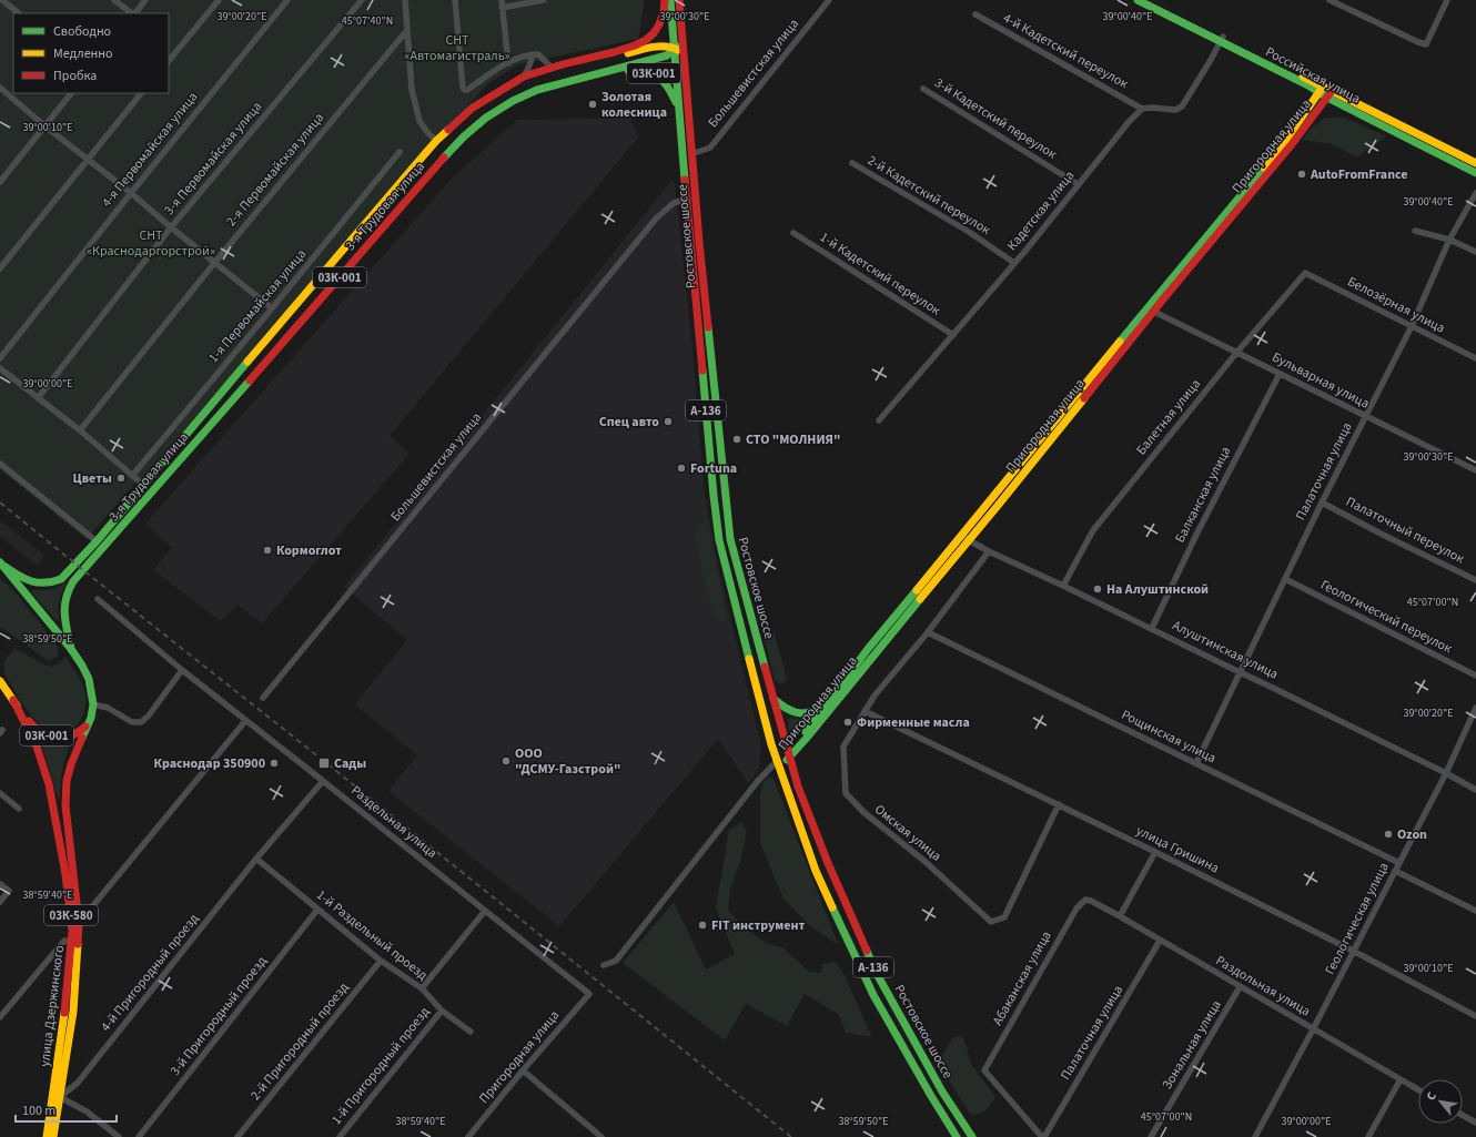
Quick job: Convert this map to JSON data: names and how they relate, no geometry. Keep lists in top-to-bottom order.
{
  "streets": {
    "main road": [
      "03К-001",
      "Российская улица",
      "Пригородная улица",
      "3-я Трудовая улица",
      "Ростовское шоссе",
      "1-я Первомайская улица",
      "А-136",
      "03К-580",
      "улица Дзержинского"
    ],
    "street": [
      "4-й Кадетский переулок",
      "Большевистская улица",
      "3-й Кадетский переулок",
      "4-я Первомайская улица",
      "3-я Первомайская улица",
      "2-я Первомайская улица",
      "2-й Кадетский переулок",
      "Кадетская улица",
      "1-й Кадетский переулок",
      "Белозёрная улица",
      "Бульварная улица",
      "Балетная улица",
      "Палаточная улица",
      "Балканская улица",
      "Палаточный переулок",
      "Геологический переулок",
      "Алуштинская улица",
      "Рощинская улица",
      "Раздельная улица",
      "Омская улица",
      "улица Гришина",
      "Геологическая улица",
      "1-й Раздельный проезд",
      "4-й Пригородный проезд",
      "Абаканская улица",
      "Раздольная улица",
      "3-й Пригородный проезд",
      "2-й Пригородный проезд",
      "Зональная улица",
      "1-й Пригородный проезд"
    ]
  },
  "crossings": [
    ["4-й Кадетский переулок", "Кадетская улица"],
    ["03К-001", "3-я Трудовая улица"],
    ["03К-001", "Ростовское шоссе"],
    ["03К-001", "1-я Первомайская улица"],
    ["03К-001", "А-136"],
    ["03К-001", "улица Дзержинского"],
    ["Большевистская улица", "Ростовское шоссе"],
    ["Российская улица", "Пригородная улица"],
    ["3-й Кадетский переулок", "Кадетская улица"],
    ["Пригородная улица", "Ростовское шоссе"],
    ["Пригородная улица", "Бульварная улица"],
    ["Пригородная улица", "Алуштинская улица"],
    ["Пригородная улица", "Раздельная улица"],
    ["2-й Кадетский переулок", "Кадетская улица"],
    ["3-я Трудовая улица", "Ростовское шоссе"],
    ["3-я Трудовая улица", "1-я Первомайская улица"],
    ["3-я Трудовая улица", "А-136"],
    ["Кадетская улица", "1-й Кадетский переулок"],
    ["Ростовское шоссе", "А-136"],
    ["Белозёрная улица", "Балетная улица"],
    ["Белозёрная улица", "Палаточная улица"],
    ["Бульварная улица", "Балетная улица"],
    ["Бульварная улица", "Палаточная улица"],
    ["Бульварная улица", "Балканская улица"],
    ["Балетная улица", "Алуштинская улица"],
    ["Палаточная улица", "Палаточный переулок"],
    ["Палаточная улица", "Геологический переулок"],
    ["Палаточная улица", "Алуштинская улица"],
    ["Палаточная улица", "Рощинская улица"],
    ["Палаточная улица", "Абаканская улица"],
    ["Палаточная улица", "Раздольная улица"],
    ["Балканская улица", "Алуштинская улица"],
    ["Алуштинская улица", "Геологическая улица"],
    ["Рощинская улица", "Геологическая улица"],
    ["Раздельная улица", "4-й Пригородный проезд"],
    ["Омская улица", "улица Гришина"],
    ["улица Гришина", "Геологическая улица"],
    ["Геологическая улица", "Раздольная улица"],
    ["1-й Раздельный проезд", "4-й Пригородный проезд"],
    ["1-й Раздельный проезд", "3-й Пригородный проезд"],
    ["1-й Раздельный проезд", "2-й Пригородный проезд"],
    ["1-й Раздельный проезд", "1-й Пригородный проезд"],
    ["4-й Пригородный проезд", "улица Дзержинского"],
    ["Абаканская улица", "Раздольная улица"],
    ["Раздольная улица", "Зональная улица"]
  ],
  "parks": ["СНТ «Автомагистраль»", "СНТ «Краснодаргорстрой»"],
  "places": {
    "other": [
      "Золотая колесница",
      "AutoFromFrance",
      "Спец авто",
      "СТО \"МОЛНИЯ\"",
      "Fortuna",
      "Цветы",
      "Кормоглот",
      "На Алуштинской",
      "Фирменные масла",
      "ООО \"ДСМУ-Газстрой\"",
      "Краснодар 350900",
      "Ozon",
      "FIT инструмент"
    ],
    "transit": ["Сады"]
  },
  "legend": ["Свободно", "Медленно", "Пробка"],
  "scale_bar": "100 m",
  "north": "top left",
  "coordinates": [
    "39°00'20\"E",
    "39°00'40\"E",
    "39°00'30\"E",
    "45°07'40\"N",
    "39°00'10\"E",
    "39°00'00\"E",
    "45°07'00\"N",
    "38°59'50\"E",
    "38°59'40\"E"
  ]
}
